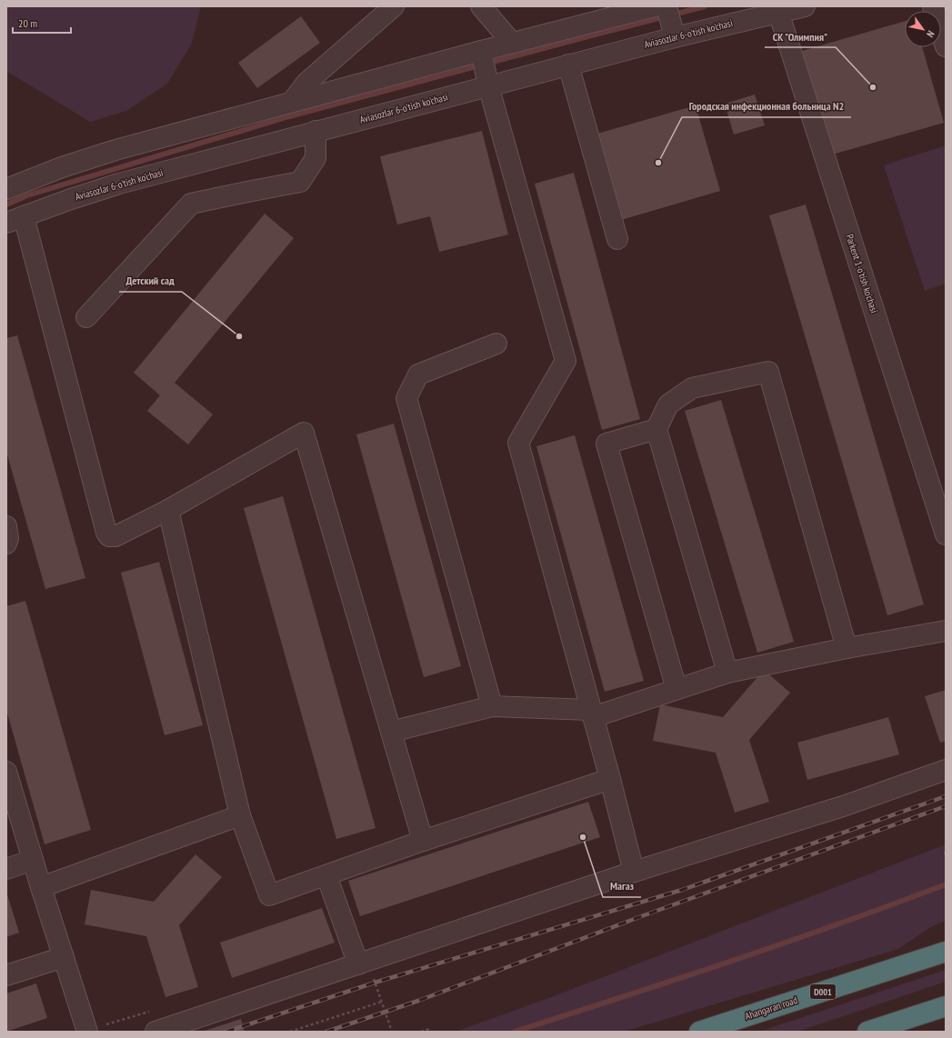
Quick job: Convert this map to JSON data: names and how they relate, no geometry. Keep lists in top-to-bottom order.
{
  "streets": {
    "highway": ["D001", "Ahangaran road"],
    "street": ["Aviasozlar 6-o'tish ko'chasi", "Parkent 1-o'tish ko'chasi"]
  },
  "crossings": [
    ["Aviasozlar 6-o'tish ko'chasi", "Parkent 1-o'tish ko'chasi"]
  ],
  "places": [
    "СК \"Олимпия\"",
    "Городская инфекционная больница N2",
    "Детский сад",
    "Магаз"
  ],
  "scale_bar": "20 m",
  "north": "bottom right"
}
